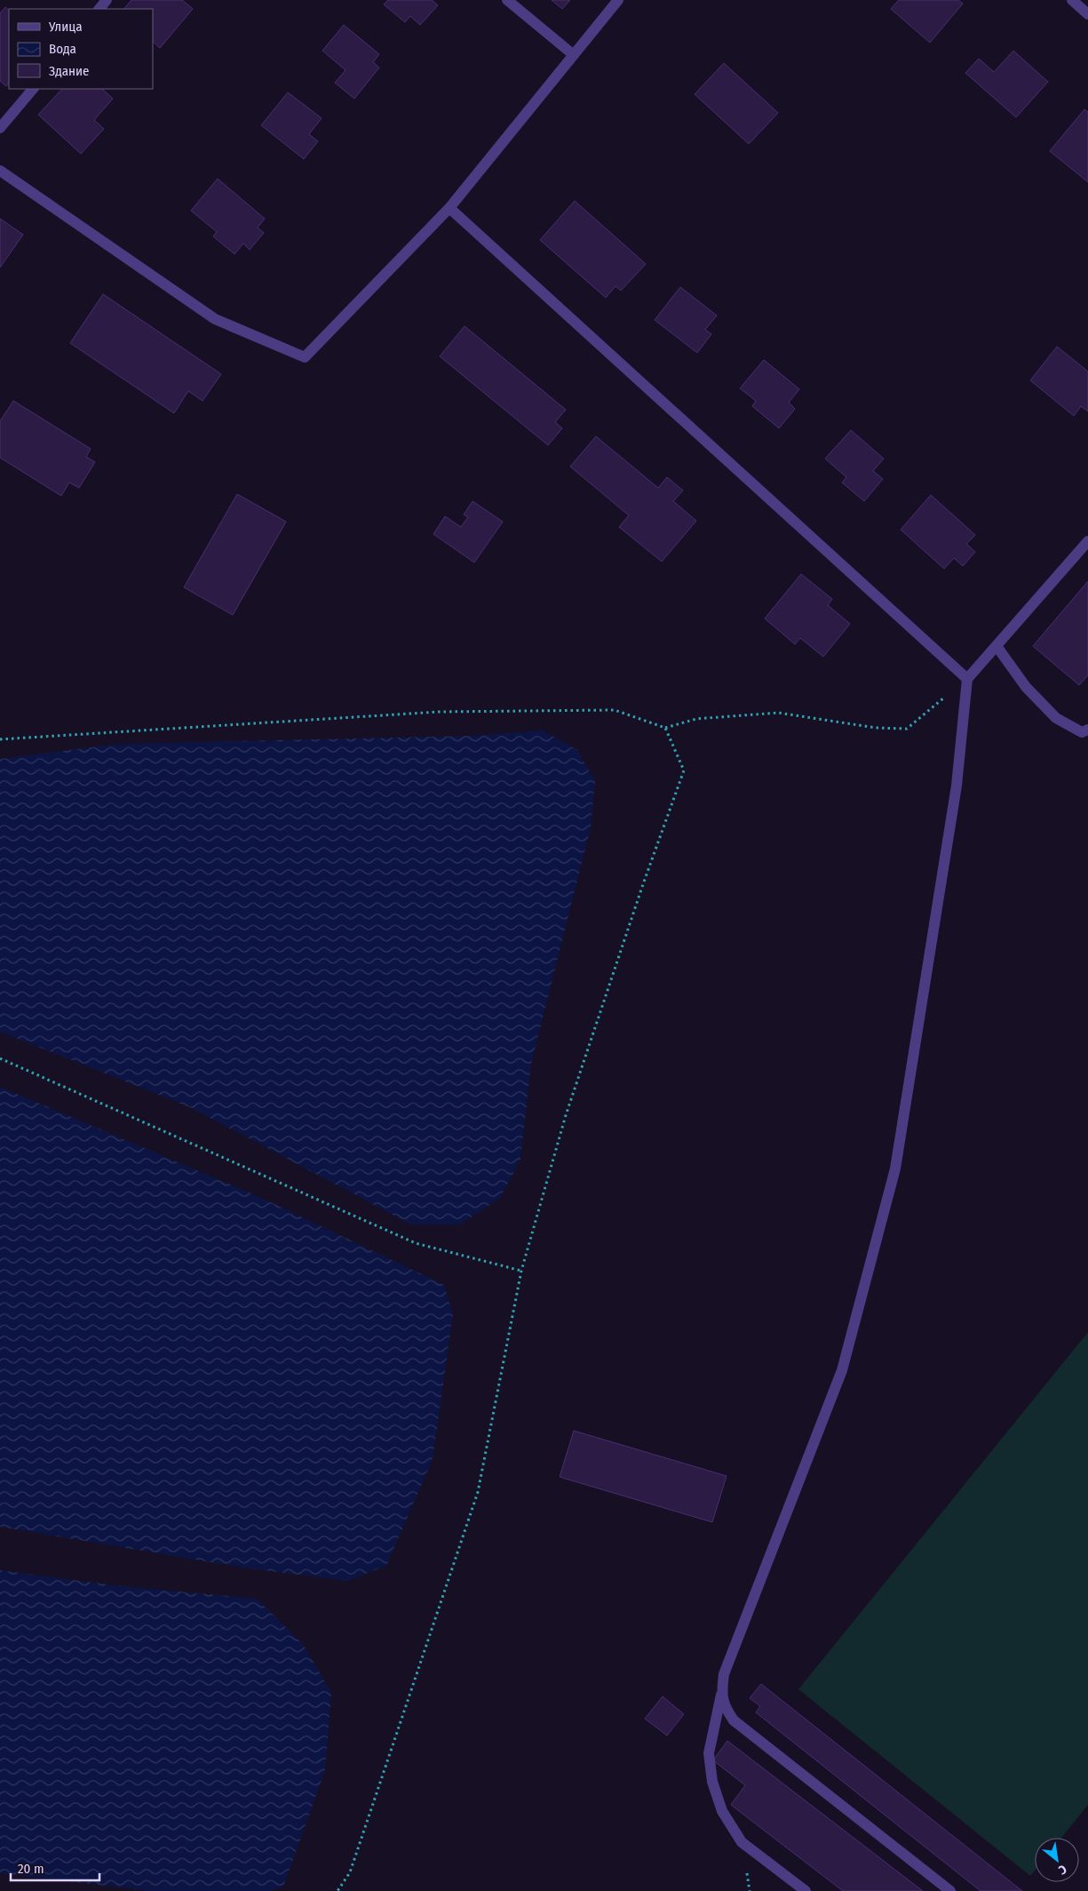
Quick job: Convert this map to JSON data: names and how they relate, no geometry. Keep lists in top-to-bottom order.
{
  "legend": ["Улица", "Вода", "Здание"],
  "scale_bar": "20 m",
  "north": "bottom right"
}
